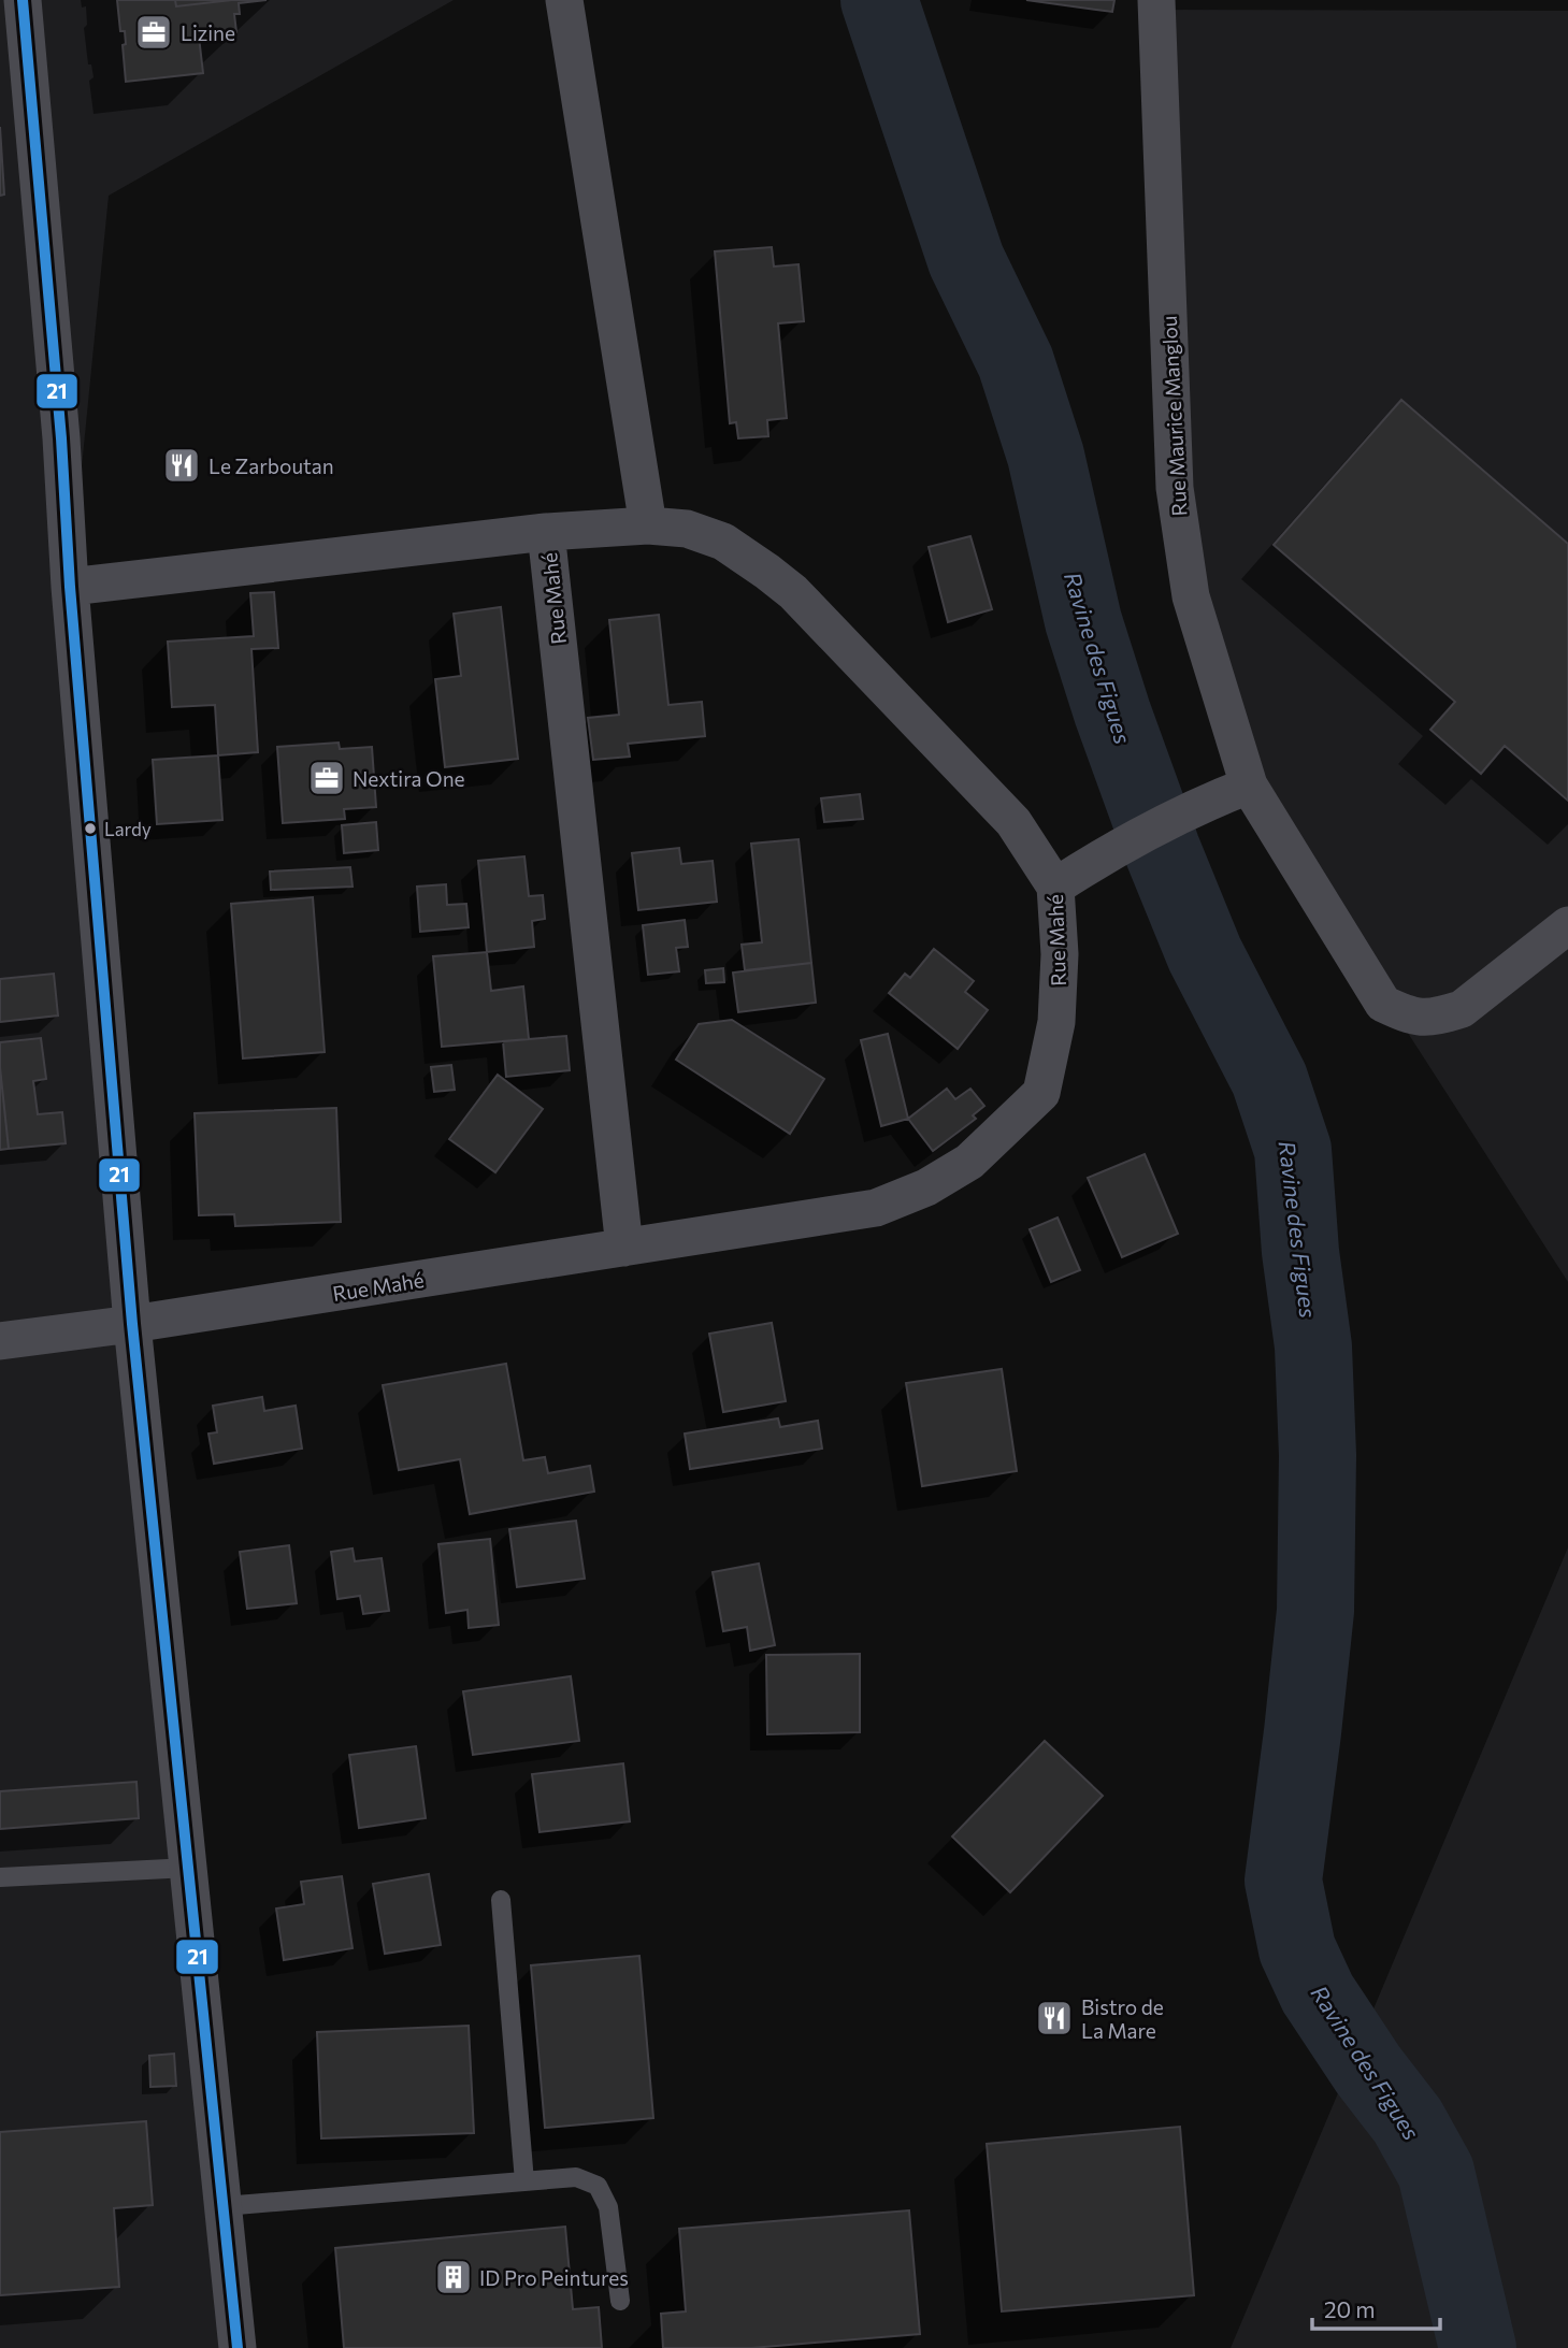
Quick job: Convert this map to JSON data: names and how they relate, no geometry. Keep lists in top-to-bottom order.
{
  "streets": {
    "street": ["Rue Maurice Manglou", "Rue Mahé"]
  },
  "water": ["Ravine des Figues"],
  "places": {
    "office": ["Lizine", "Nextira One"],
    "restaurant": ["Le Zarboutan", "Bistro de La Mare"],
    "other": ["Lardy"],
    "building": ["ID Pro Peintures"]
  },
  "lines": ["transit line 21"],
  "scale_bar": "20 m"
}
